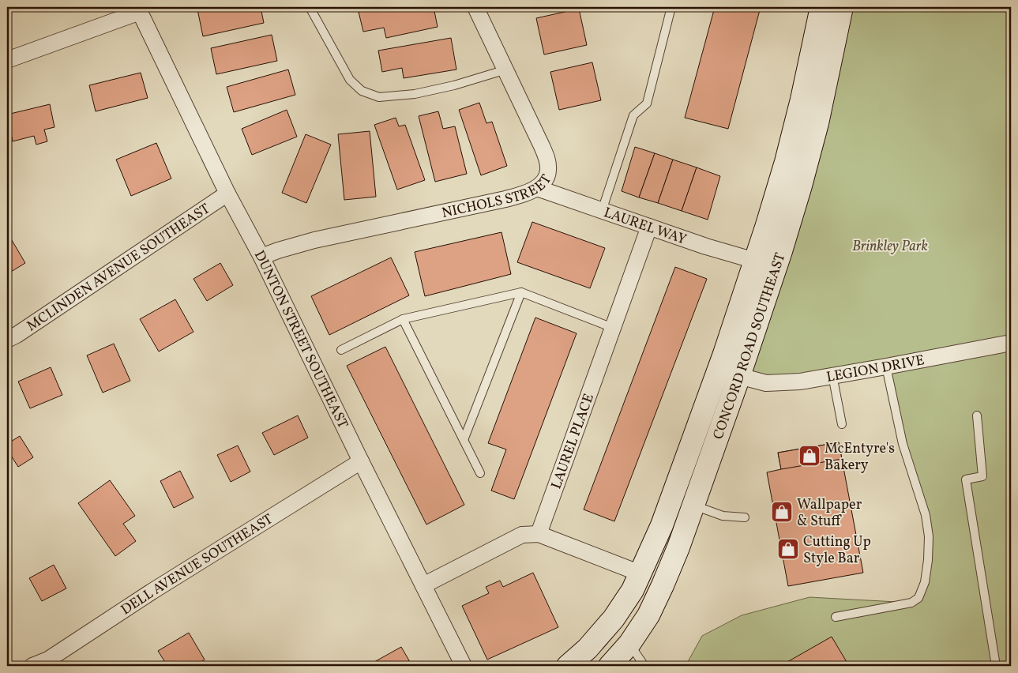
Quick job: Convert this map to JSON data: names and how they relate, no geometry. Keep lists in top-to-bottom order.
{
  "streets": {
    "main road": ["CONCORD ROAD SOUTHEAST"],
    "street": [
      "NICHOLS STREET",
      "LAUREL WAY",
      "MCLINDEN AVENUE SOUTHEAST",
      "DUNTON STREET SOUTHEAST",
      "LEGION DRIVE",
      "LAUREL PLACE",
      "DELL AVENUE SOUTHEAST"
    ]
  },
  "crossings": [
    ["NICHOLS STREET", "LAUREL WAY"],
    ["NICHOLS STREET", "DUNTON STREET SOUTHEAST"],
    ["LAUREL WAY", "CONCORD ROAD SOUTHEAST"],
    ["LAUREL WAY", "LAUREL PLACE"],
    ["MCLINDEN AVENUE SOUTHEAST", "DUNTON STREET SOUTHEAST"],
    ["DUNTON STREET SOUTHEAST", "DELL AVENUE SOUTHEAST"],
    ["CONCORD ROAD SOUTHEAST", "LEGION DRIVE"]
  ],
  "parks": ["Brinkley Park"],
  "places": {
    "shop": ["McEntyre's Bakery", "Wallpaper & Stuff", "Cutting Up Style Bar"]
  }
}
